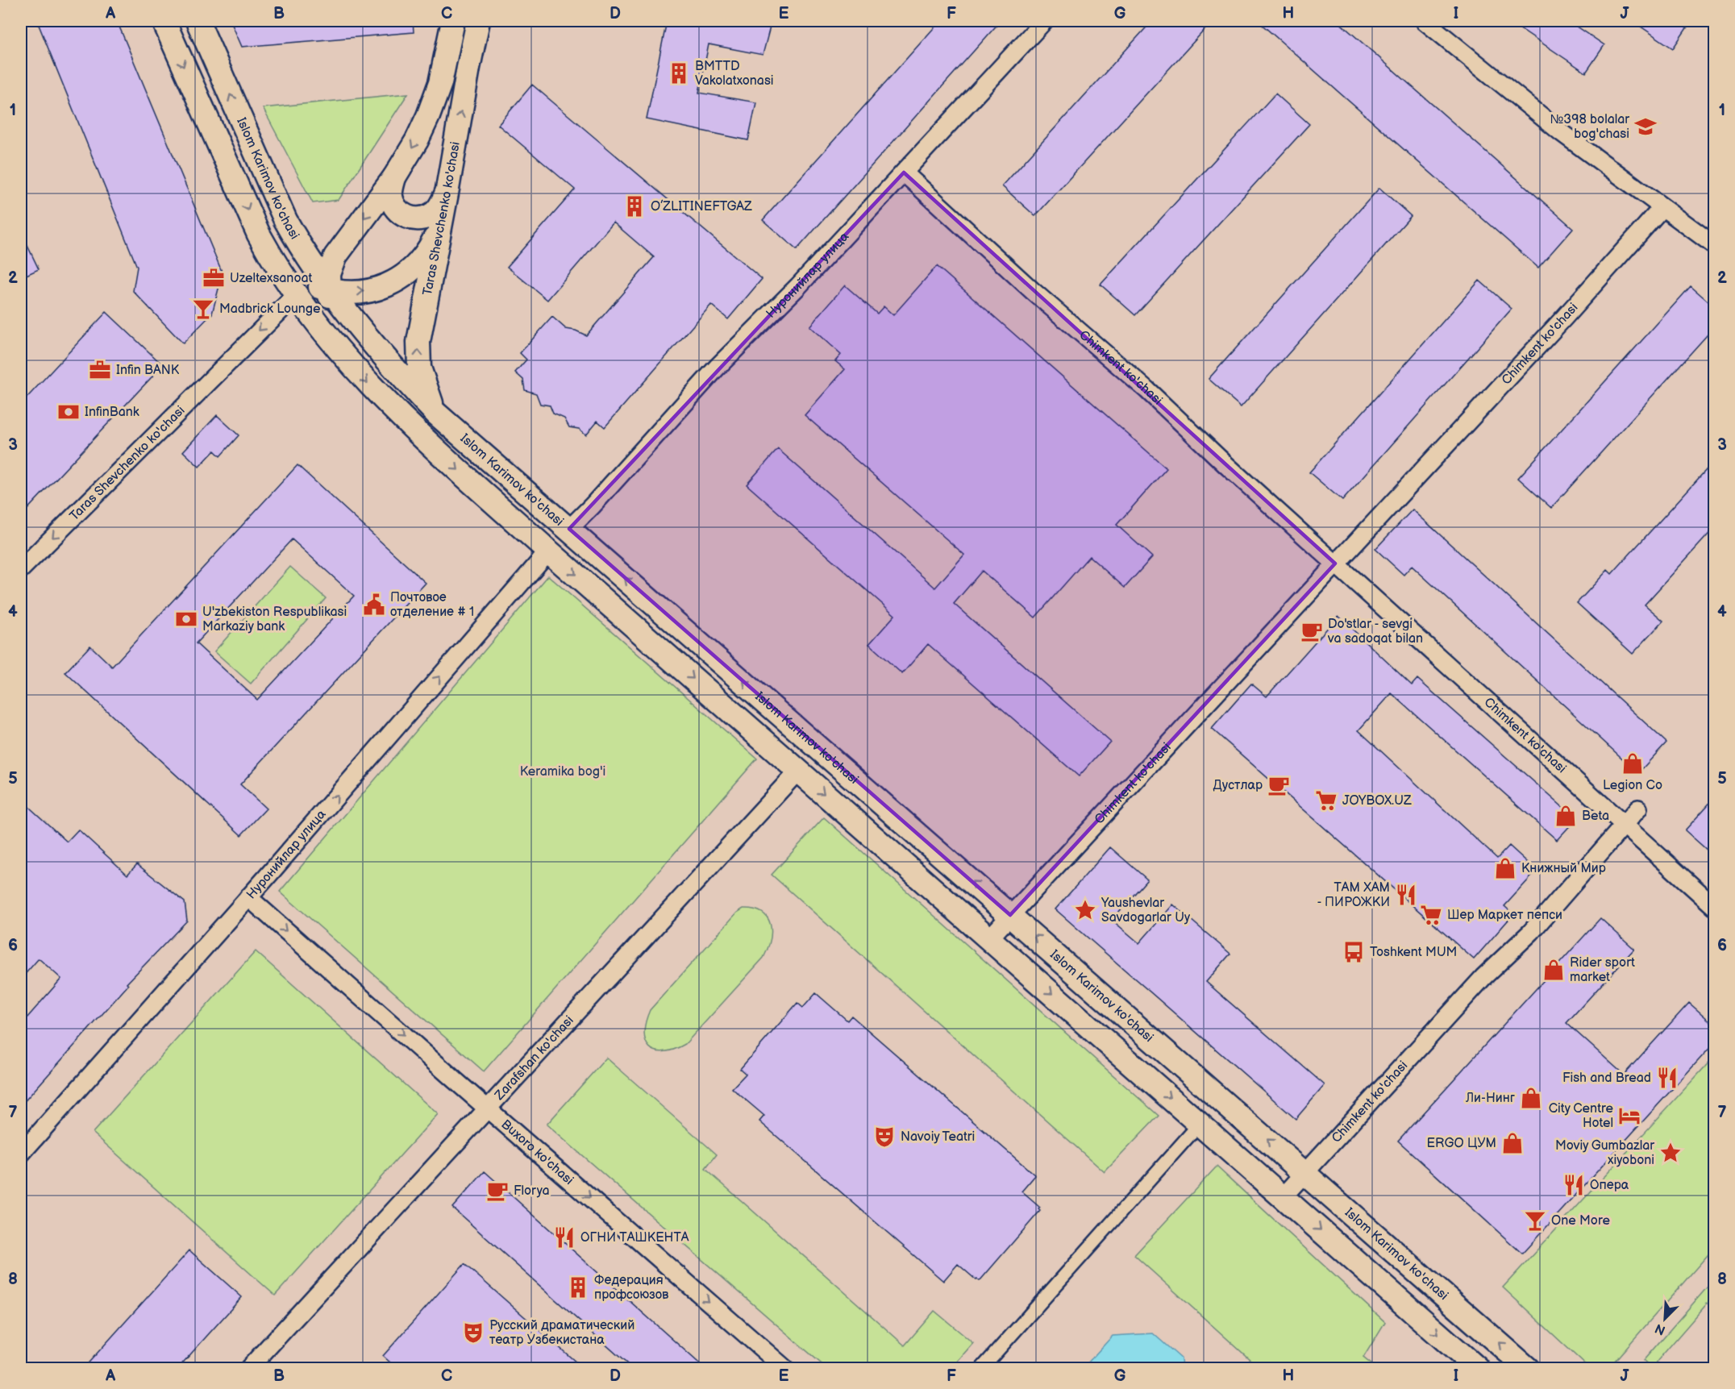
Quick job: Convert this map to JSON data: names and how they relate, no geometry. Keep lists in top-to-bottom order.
{
  "streets": {
    "main road": ["Islom Karimov ko'chasi", "Taras Shevchenko ko'chasi", "Zarafshan ko'chasi"],
    "street": ["Нуронийлар улица", "Chimkent ko'chasi", "Buxoro ko'chasi"]
  },
  "crossings": [
    ["Islom Karimov ko'chasi", "Taras Shevchenko ko'chasi"],
    ["Islom Karimov ko'chasi", "Нуронийлар улица"],
    ["Islom Karimov ko'chasi", "Chimkent ko'chasi"],
    ["Islom Karimov ko'chasi", "Zarafshan ko'chasi"],
    ["Нуронийлар улица", "Chimkent ko'chasi"],
    ["Нуронийлар улица", "Buxoro ko'chasi"],
    ["Zarafshan ko'chasi", "Buxoro ko'chasi"]
  ],
  "one_way": ["Buxoro ko'chasi"],
  "parks": ["Keramika bog'i"],
  "places": {
    "building": ["BMTTD Vakolatxonasi", "O’ZLITINEFTGAZ", "Федерация профсоюзов"],
    "school or university": ["№398 bolalar bog'chasi"],
    "office": ["Uzeltexsanoat", "Infin BANK"],
    "bar": ["Madbrick Lounge", "One More"],
    "bank": ["InfinBank", "U'zbekiston Respublikasi Markaziy bank"],
    "public building": ["Почтовое отделение # 1"],
    "cafe": ["Do'stlar - sevgi va sadoqat bilan", "Дустлар", "Florya"],
    "shop": [
      "Legion Co",
      "Beta",
      "Книжный Мир",
      "Rider sport market",
      "Ли-Нинг",
      "ERGO ЦУМ"
    ],
    "supermarket": ["JOYBOX.UZ", "Шер Маркет пепси"],
    "restaurant": [
      "ТАМ ХАМ - ПИРОЖКИ",
      "Fish and Bread",
      "Опера",
      "ОГНИ ТАШКЕНТА"
    ],
    "place": ["Yaushevlar Savdogarlar Uy", "Moviy Gumbazlar xiyoboni"],
    "bus stop": ["Toshkent MUM"],
    "hotel": ["City Centre Hotel"],
    "theatre": ["Navoiy Teatri", "Русский драматический театр Узбекистана"]
  },
  "north": "bottom left",
  "grid": {
    "columns": [
      "A",
      "B",
      "C",
      "D",
      "E",
      "F",
      "G",
      "H",
      "I",
      "J"
    ],
    "rows": [
      "1",
      "2",
      "3",
      "4",
      "5",
      "6",
      "7",
      "8"
    ]
  }
}
